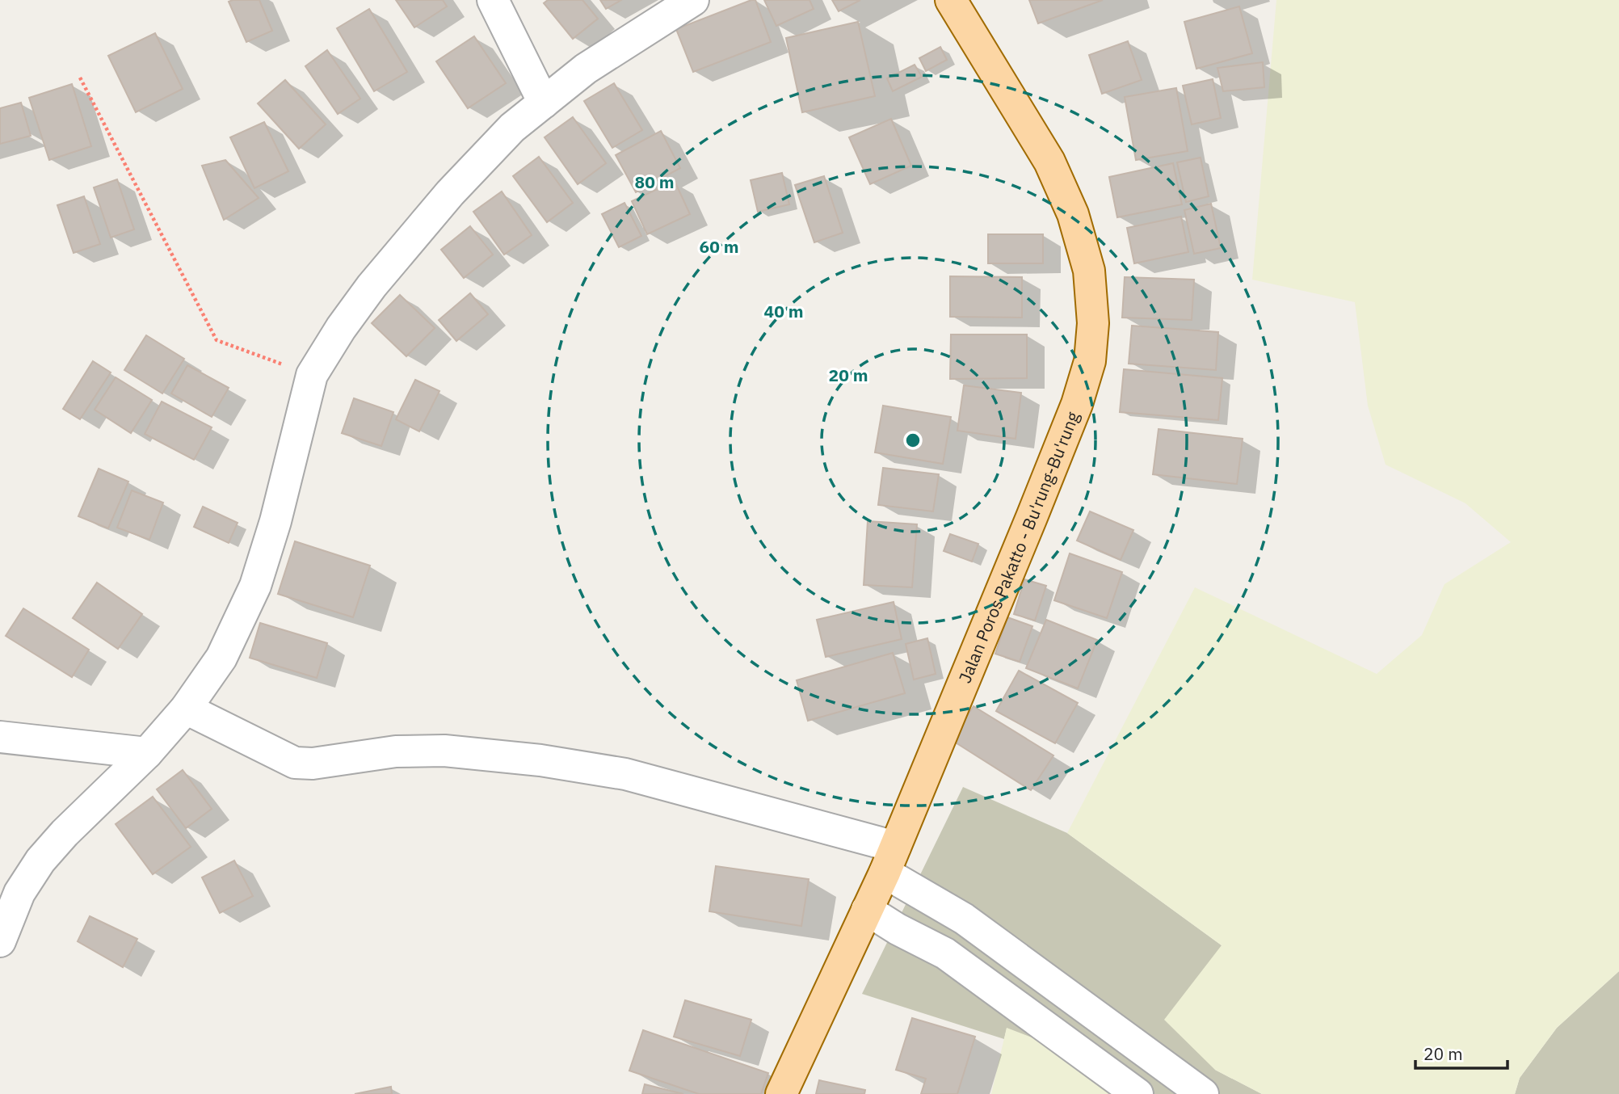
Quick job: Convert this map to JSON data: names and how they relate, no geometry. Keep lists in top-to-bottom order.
{
  "streets": {
    "main road": ["Jalan Poros Pakatto - Bu'rung-Bu'rung"]
  },
  "scale_bar": "20 m",
  "rings": [
    "80 m",
    "60 m",
    "40 m",
    "20 m"
  ]
}
